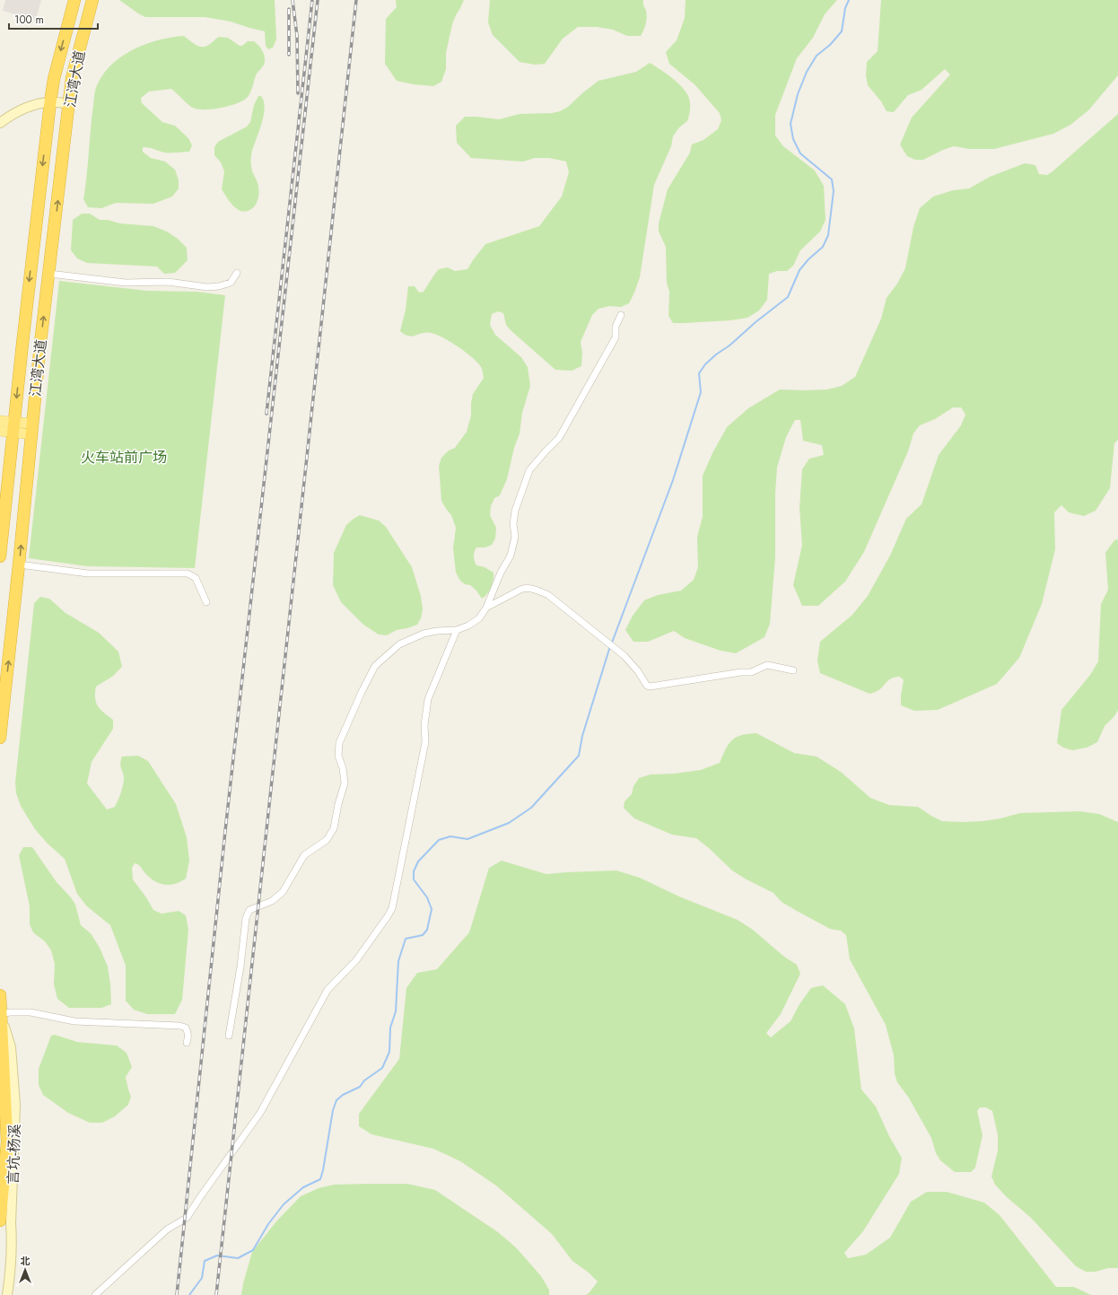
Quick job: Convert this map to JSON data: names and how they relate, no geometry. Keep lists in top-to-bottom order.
{
  "streets": {
    "highway": ["江湾大道"],
    "main road": ["言坑-杨溪"]
  },
  "parks": ["火车站前广场"],
  "scale_bar": "100 m",
  "north": "top"
}
